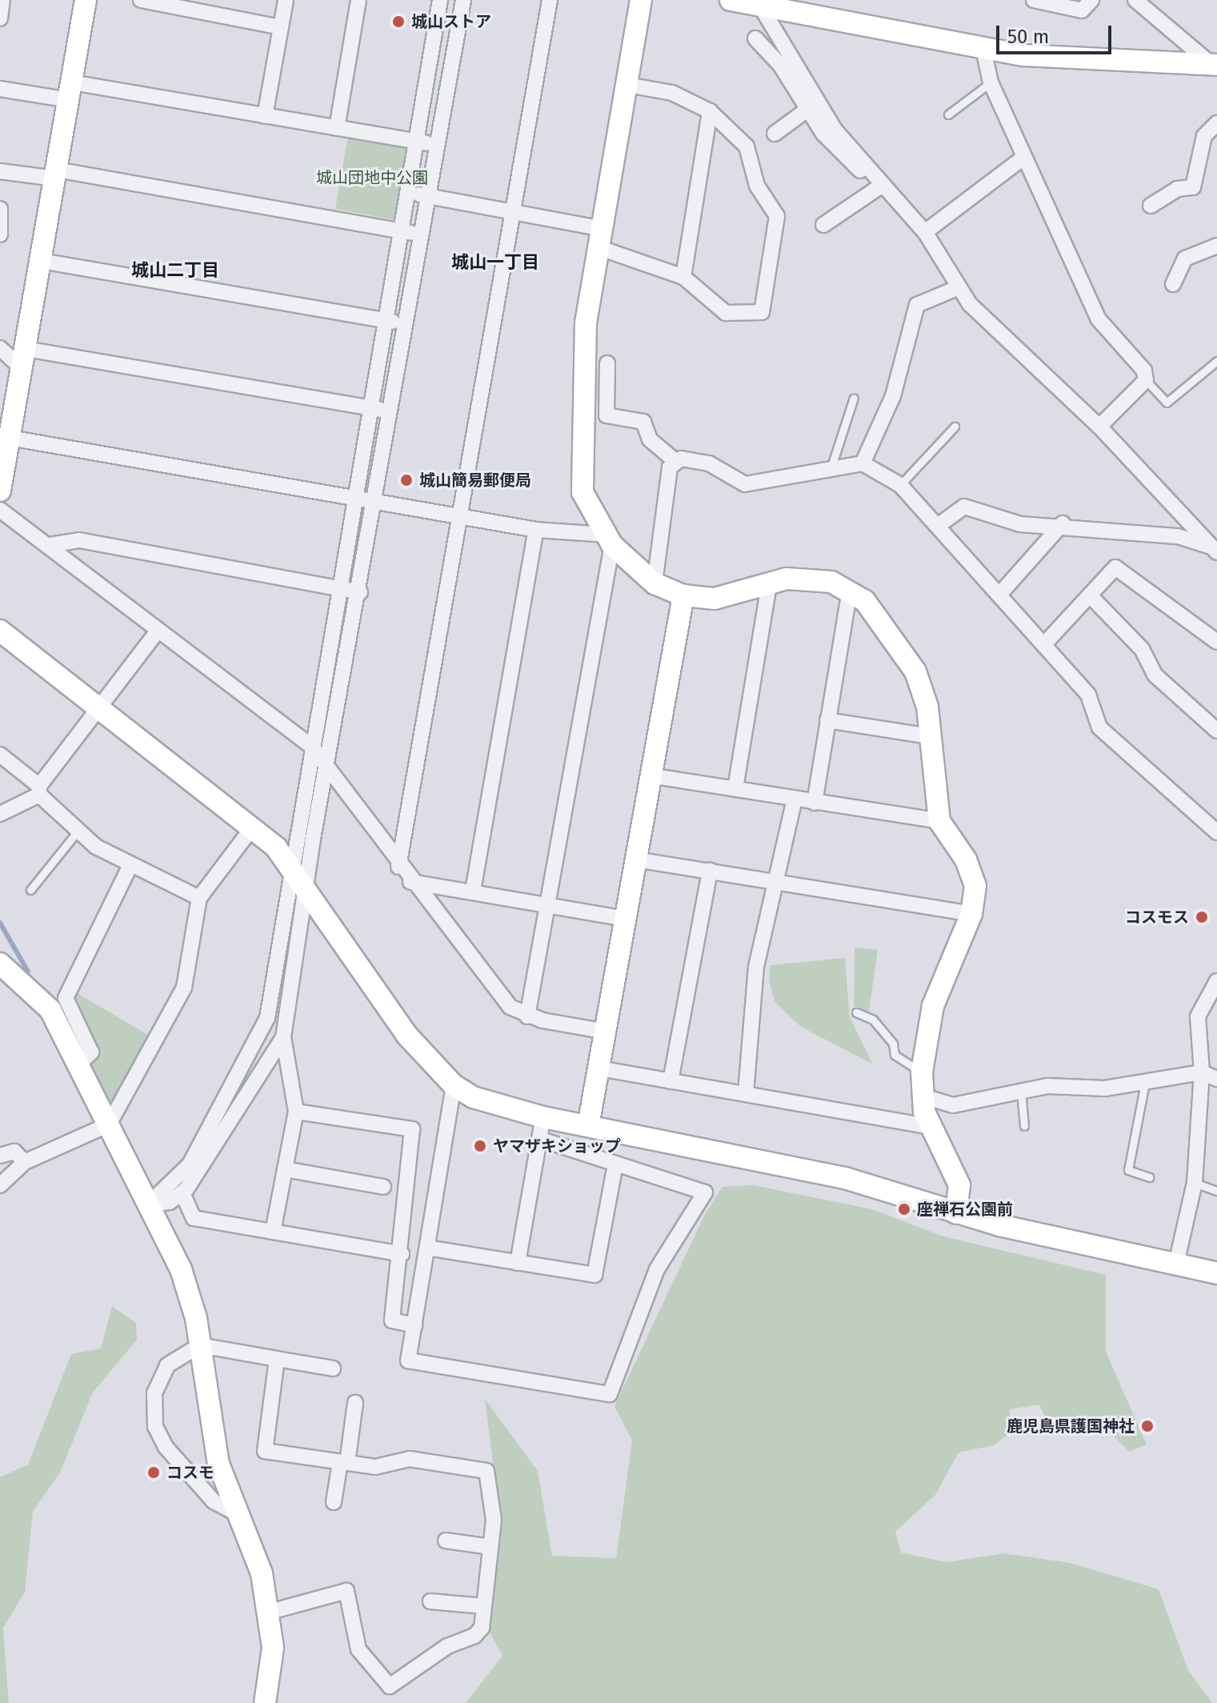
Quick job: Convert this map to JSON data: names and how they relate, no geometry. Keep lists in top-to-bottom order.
{
  "districts": ["城山一丁目", "城山二丁目"],
  "parks": ["城山団地中公園"],
  "places": [
    "城山ストア",
    "城山簡易郵便局",
    "コスモス",
    "ヤマザキショップ",
    "座禅石公園前",
    "鹿児島県護国神社",
    "コスモ"
  ],
  "scale_bar": "50 m"
}
